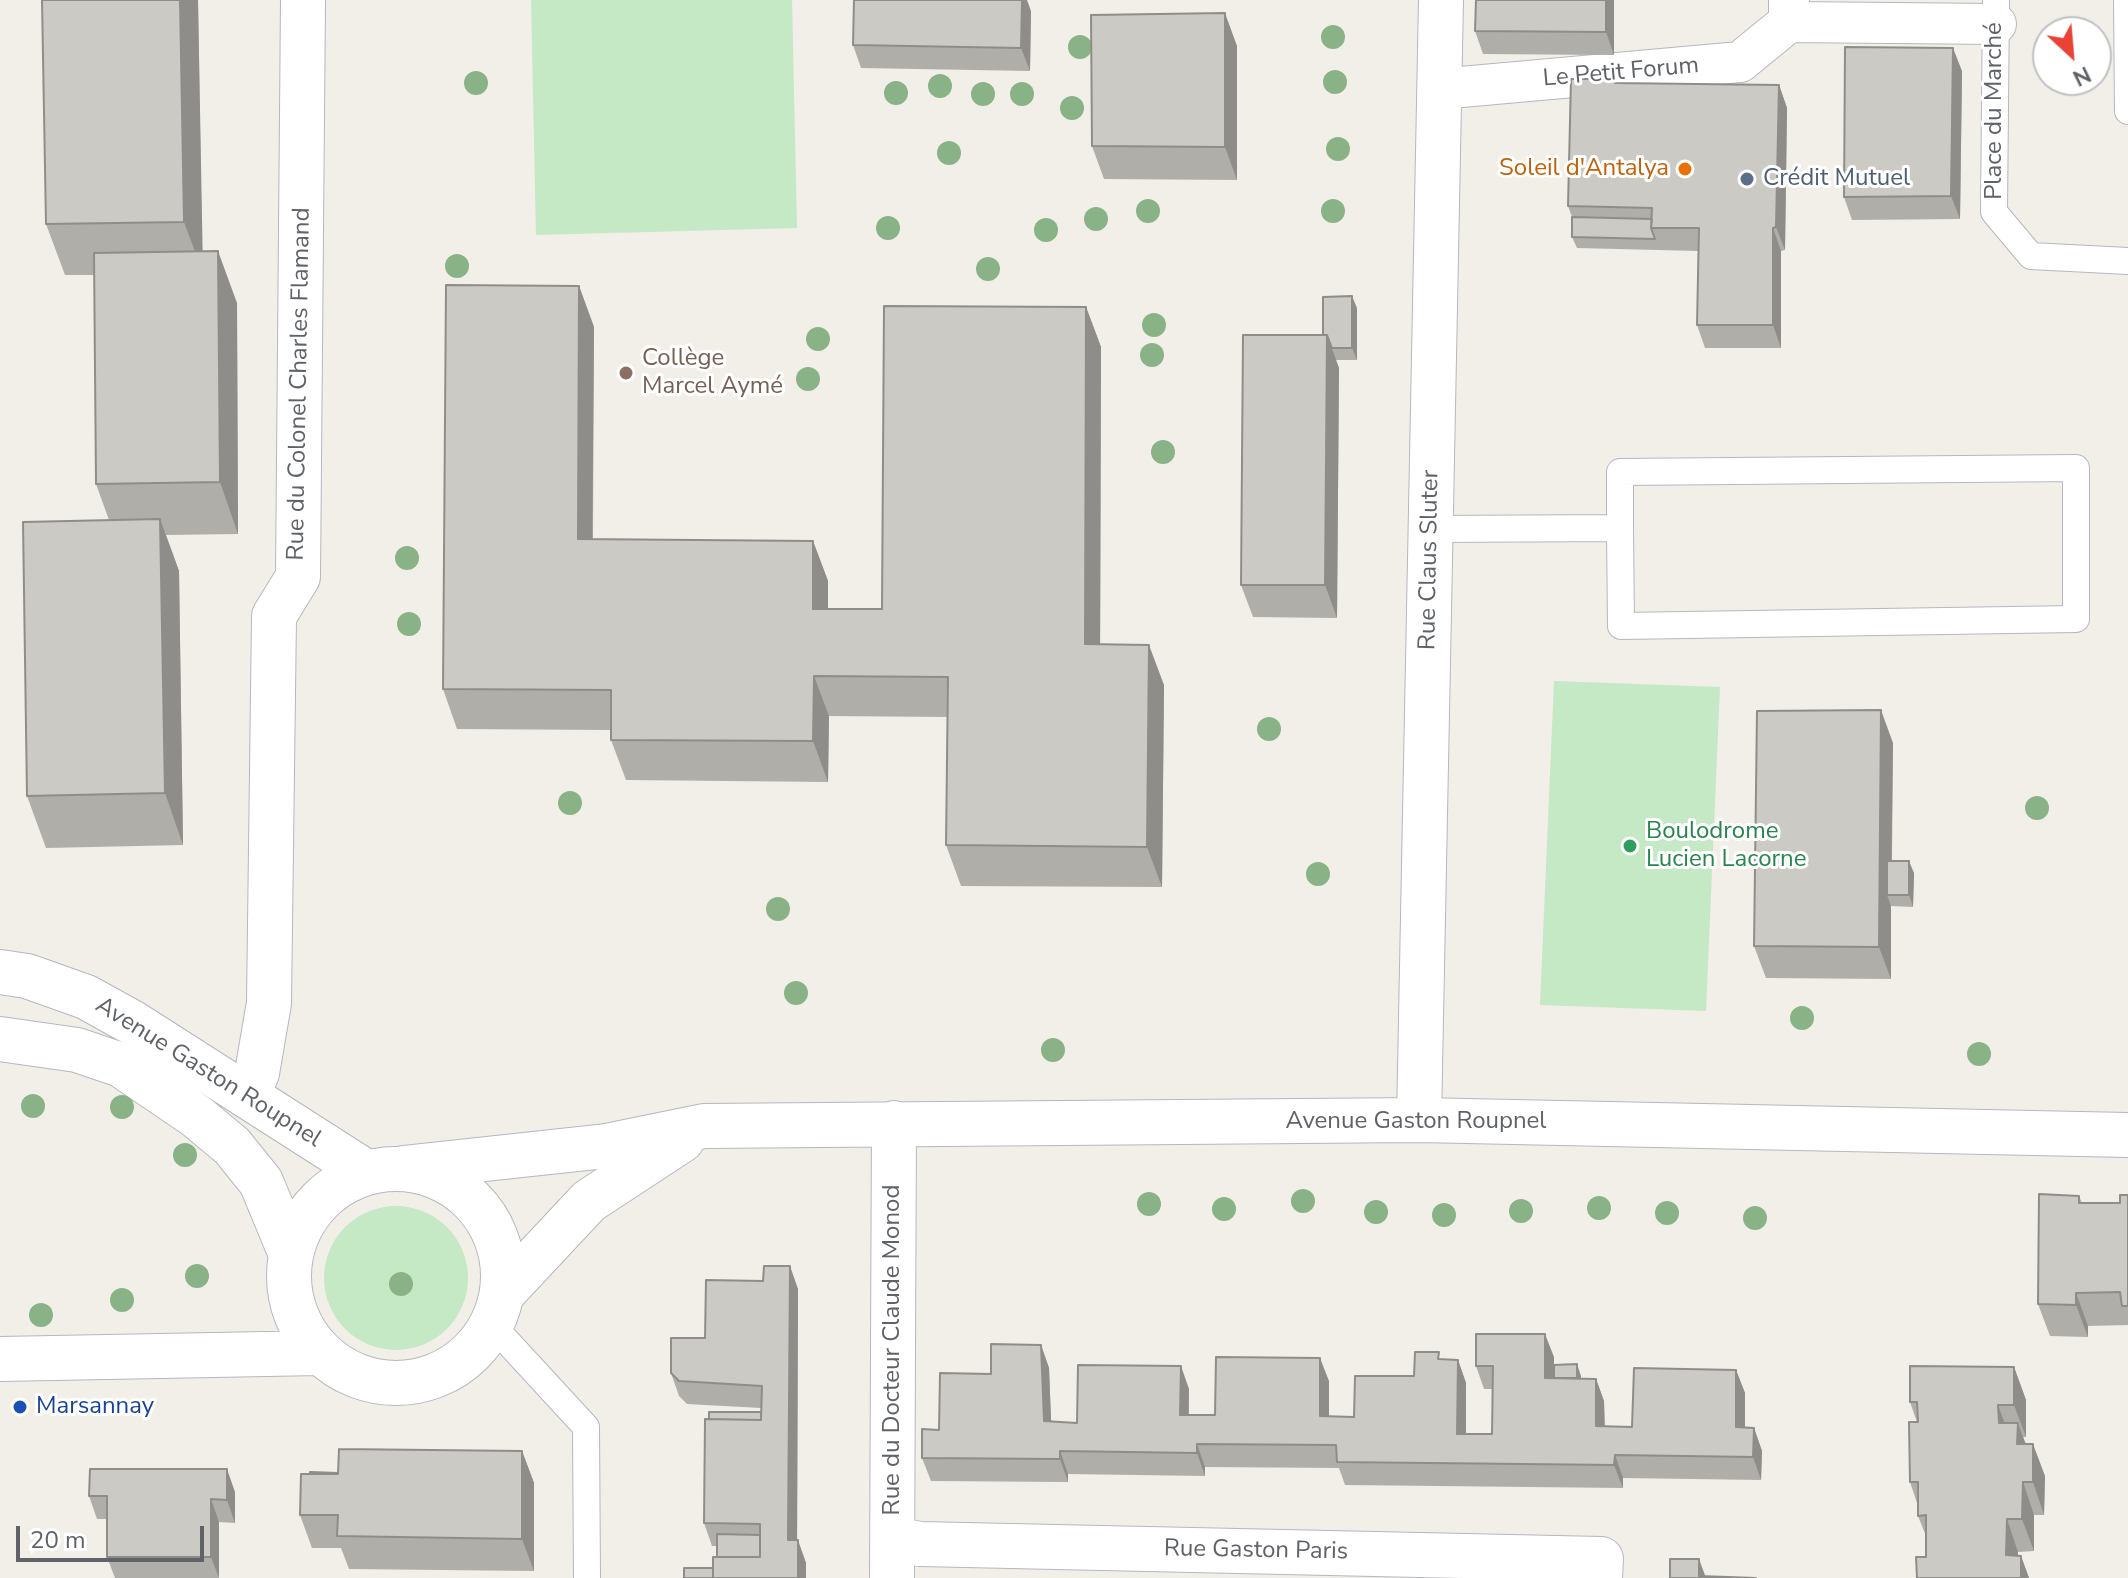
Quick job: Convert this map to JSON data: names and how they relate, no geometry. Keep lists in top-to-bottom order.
{
  "streets": {
    "street": [
      "Le Petit Forum",
      "Rue du Colonel Charles Flamand",
      "Rue Claus Sluter",
      "Avenue Gaston Roupnel",
      "Rue du Docteur Claude Monod",
      "Rue Gaston Paris"
    ],
    "lane": ["Place du Marché"]
  },
  "crossings": [
    ["Le Petit Forum", "Place du Marché"],
    ["Le Petit Forum", "Rue Claus Sluter"],
    ["Rue du Colonel Charles Flamand", "Avenue Gaston Roupnel"],
    ["Rue Claus Sluter", "Avenue Gaston Roupnel"],
    ["Avenue Gaston Roupnel", "Rue du Docteur Claude Monod"],
    ["Rue du Docteur Claude Monod", "Rue Gaston Paris"]
  ],
  "places": [
    "Soleil d'Antalya",
    "Crédit Mutuel",
    "Collège Marcel Aymé",
    "Boulodrome Lucien Lacorne",
    "Marsannay"
  ],
  "scale_bar": "20 m",
  "north": "bottom right"
}
